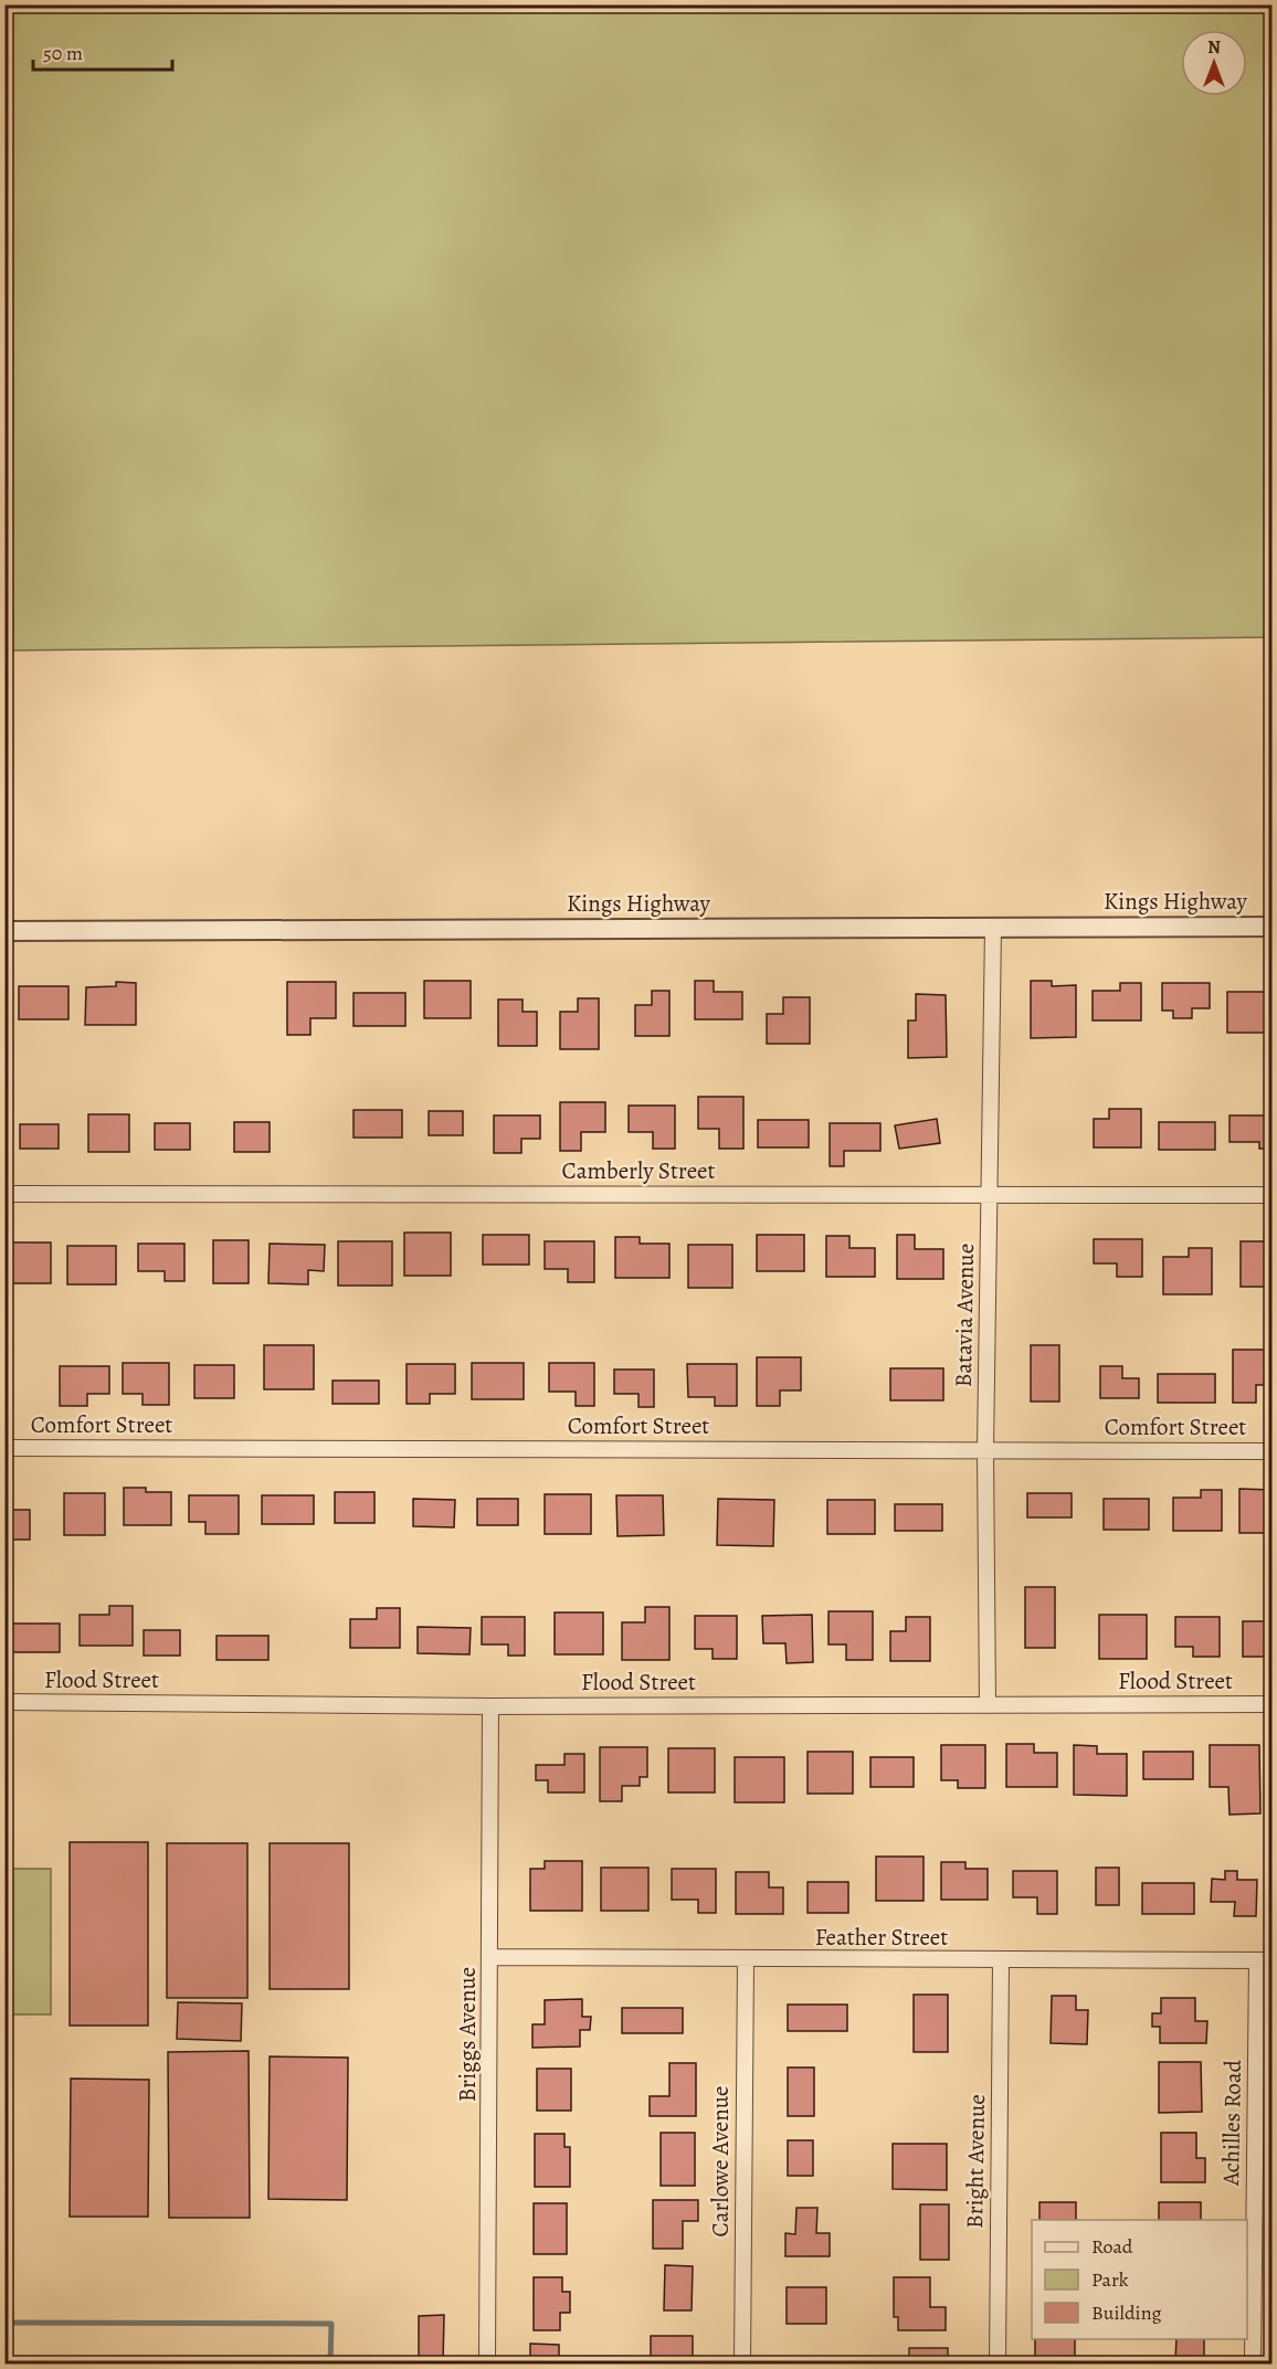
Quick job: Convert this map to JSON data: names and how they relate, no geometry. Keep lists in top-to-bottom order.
{
  "streets": {
    "street": [
      "Kings Highway",
      "Camberly Street",
      "Batavia Avenue",
      "Comfort Street",
      "Flood Street",
      "Feather Street",
      "Briggs Avenue",
      "Achilles Road",
      "Carlowe Avenue",
      "Bright Avenue"
    ]
  },
  "crossings": [
    ["Kings Highway", "Batavia Avenue"],
    ["Camberly Street", "Batavia Avenue"],
    ["Batavia Avenue", "Comfort Street"],
    ["Batavia Avenue", "Flood Street"],
    ["Flood Street", "Briggs Avenue"],
    ["Feather Street", "Briggs Avenue"],
    ["Feather Street", "Achilles Road"],
    ["Feather Street", "Carlowe Avenue"],
    ["Feather Street", "Bright Avenue"]
  ],
  "legend": ["Road", "Park", "Building"],
  "scale_bar": "50 m",
  "north": "top"
}
